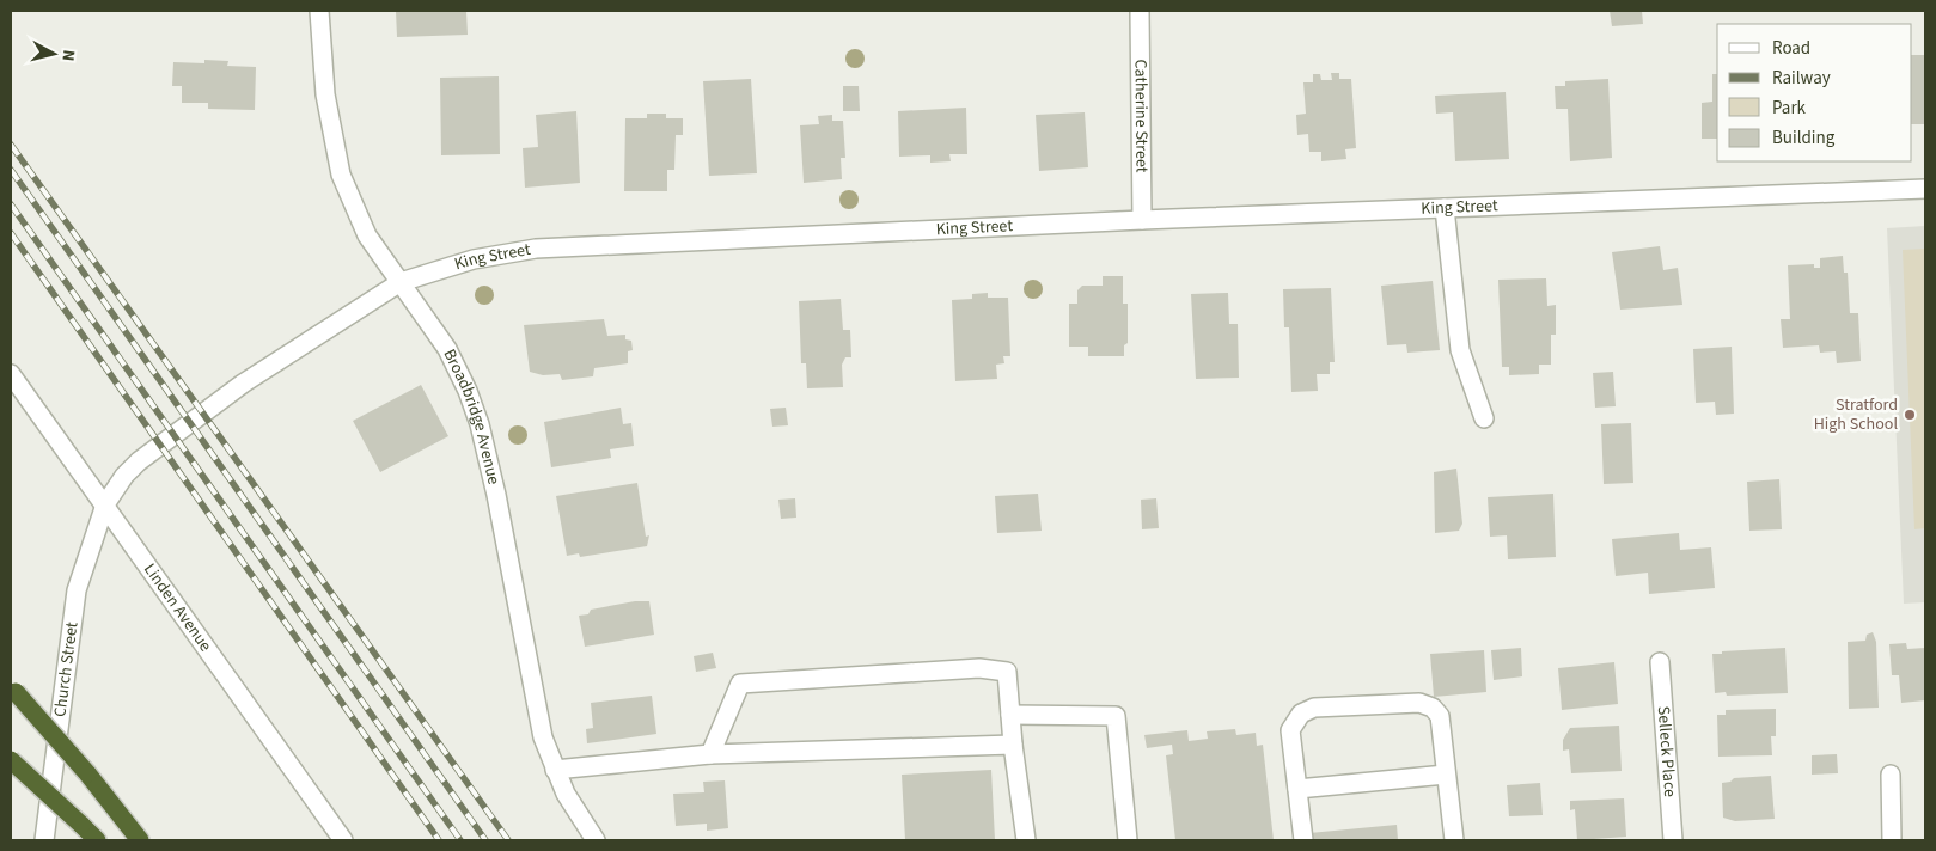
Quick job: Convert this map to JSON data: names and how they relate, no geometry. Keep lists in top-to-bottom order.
{
  "streets": {
    "street": [
      "Catherine Street",
      "King Street",
      "Broadbridge Avenue",
      "Linden Avenue",
      "Church Street",
      "Selleck Place"
    ]
  },
  "crossings": [
    ["Catherine Street", "King Street"],
    ["King Street", "Broadbridge Avenue"],
    ["King Street", "Linden Avenue"],
    ["King Street", "Church Street"],
    ["Linden Avenue", "Church Street"]
  ],
  "places": ["Stratford High School"],
  "legend": [
    "Road",
    "Railway",
    "Park",
    "Building"
  ],
  "north": "right"
}
